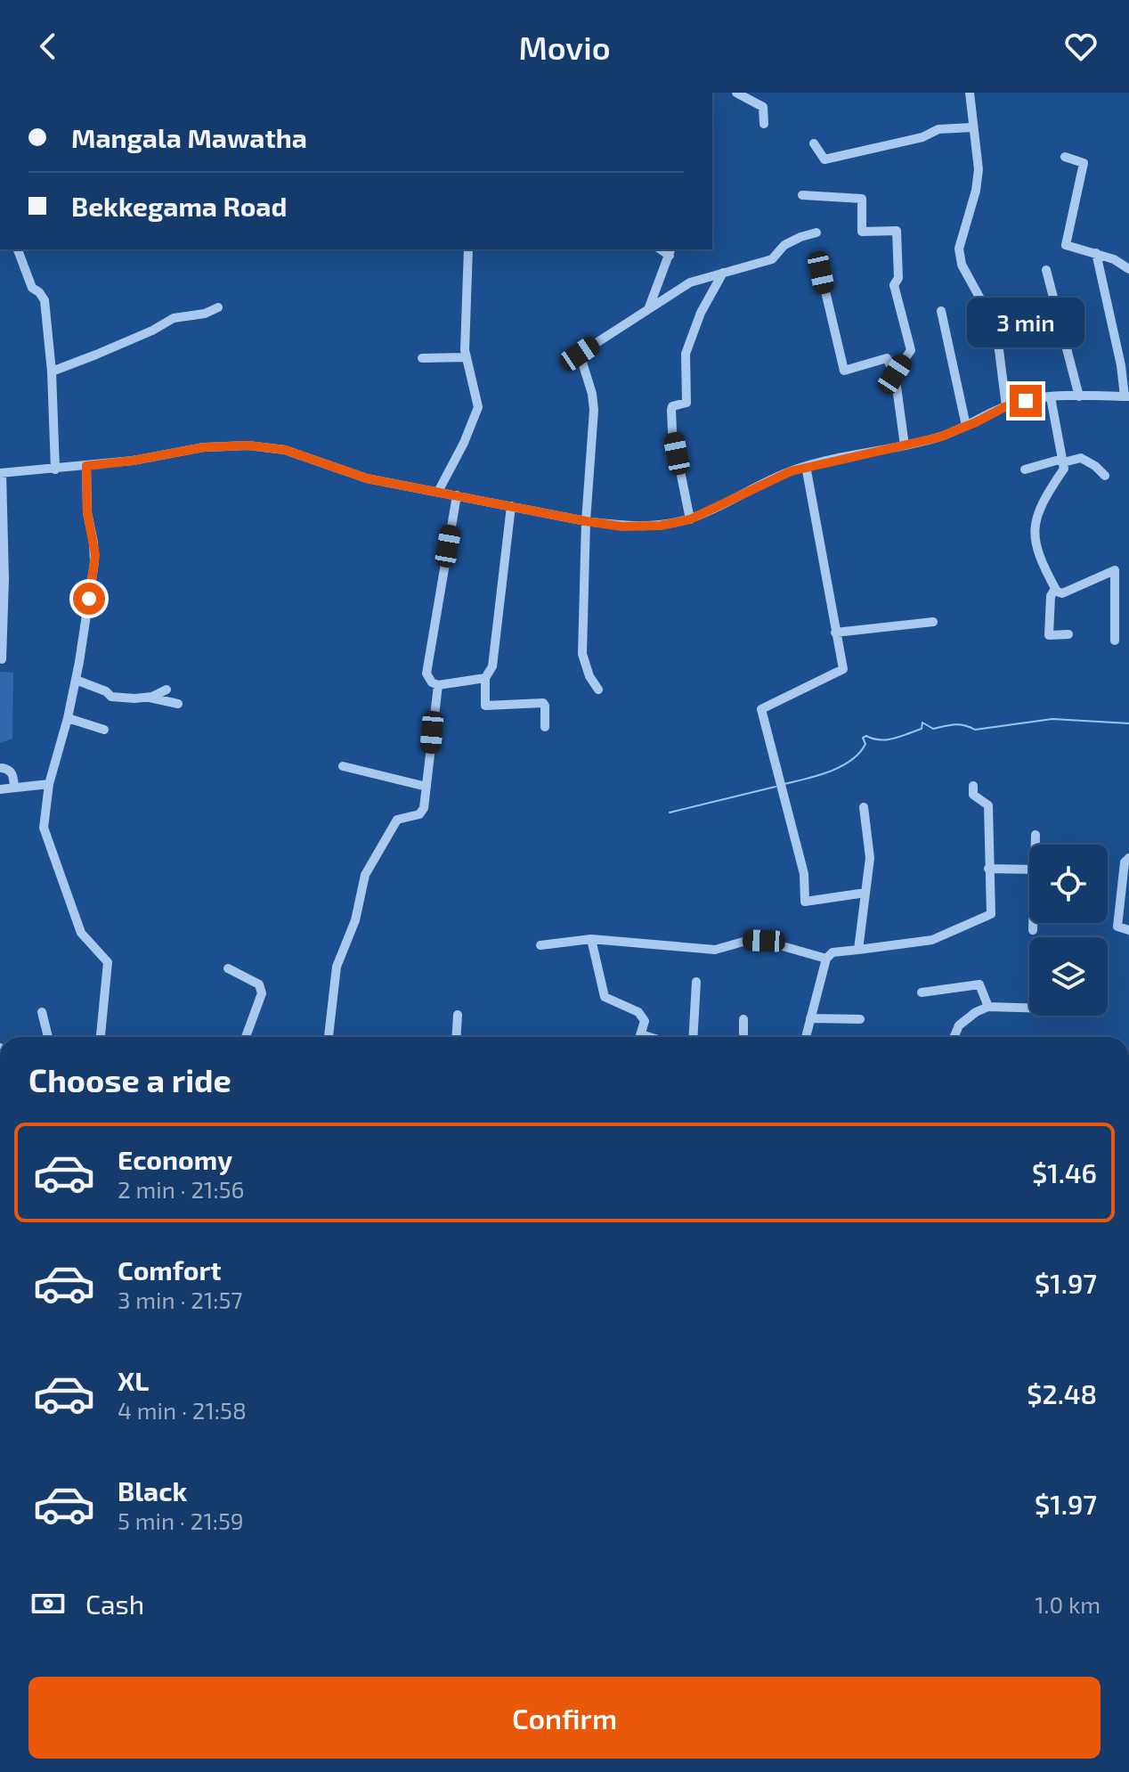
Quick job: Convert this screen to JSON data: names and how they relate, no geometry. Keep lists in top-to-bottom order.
{
  "page": {
    "header": "Movio",
    "banner": ["Mangala Mawatha", "Bekkegama Road"],
    "bubble": "3 min",
    "heading": "Choose a ride",
    "list": [
      {
        "name": "Economy",
        "note": "2 min · 21:56",
        "value": "$1.46"
      },
      {
        "name": "Comfort",
        "note": "3 min · 21:57",
        "value": "$1.97"
      },
      {
        "name": "XL",
        "note": "4 min · 21:58",
        "value": "$2.48"
      },
      {
        "name": "Black",
        "note": "5 min · 21:59",
        "value": "$1.97"
      }
    ],
    "pay": ["Cash", "1.0 km"],
    "buttons": "Confirm"
  }
}
